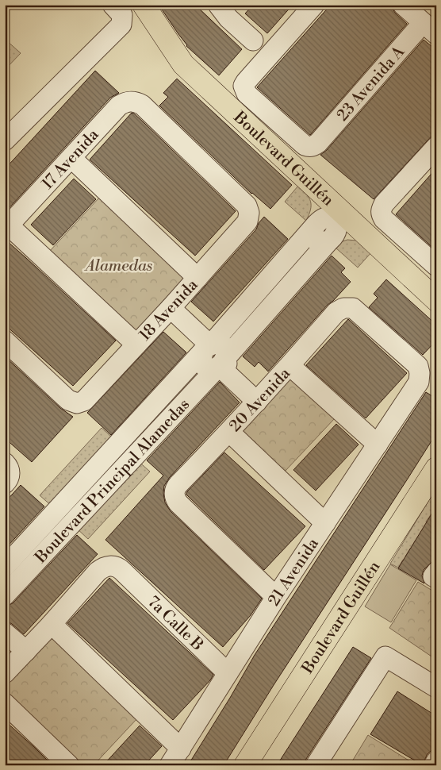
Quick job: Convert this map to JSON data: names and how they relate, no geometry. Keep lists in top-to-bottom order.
{
  "streets": {
    "main road": ["Boulevard Guillén"],
    "street": [
      "23 Avenida A",
      "17 Avenida",
      "18 Avenida",
      "20 Avenida",
      "Boulevard Principal Alamedas",
      "21 Avenida",
      "7a Calle B"
    ]
  },
  "crossings": [
    ["Boulevard Guillén", "Boulevard Principal Alamedas"],
    ["17 Avenida", "18 Avenida"],
    ["20 Avenida", "21 Avenida"],
    ["21 Avenida", "7a Calle B"]
  ],
  "parks": ["Alamedas"]
}
